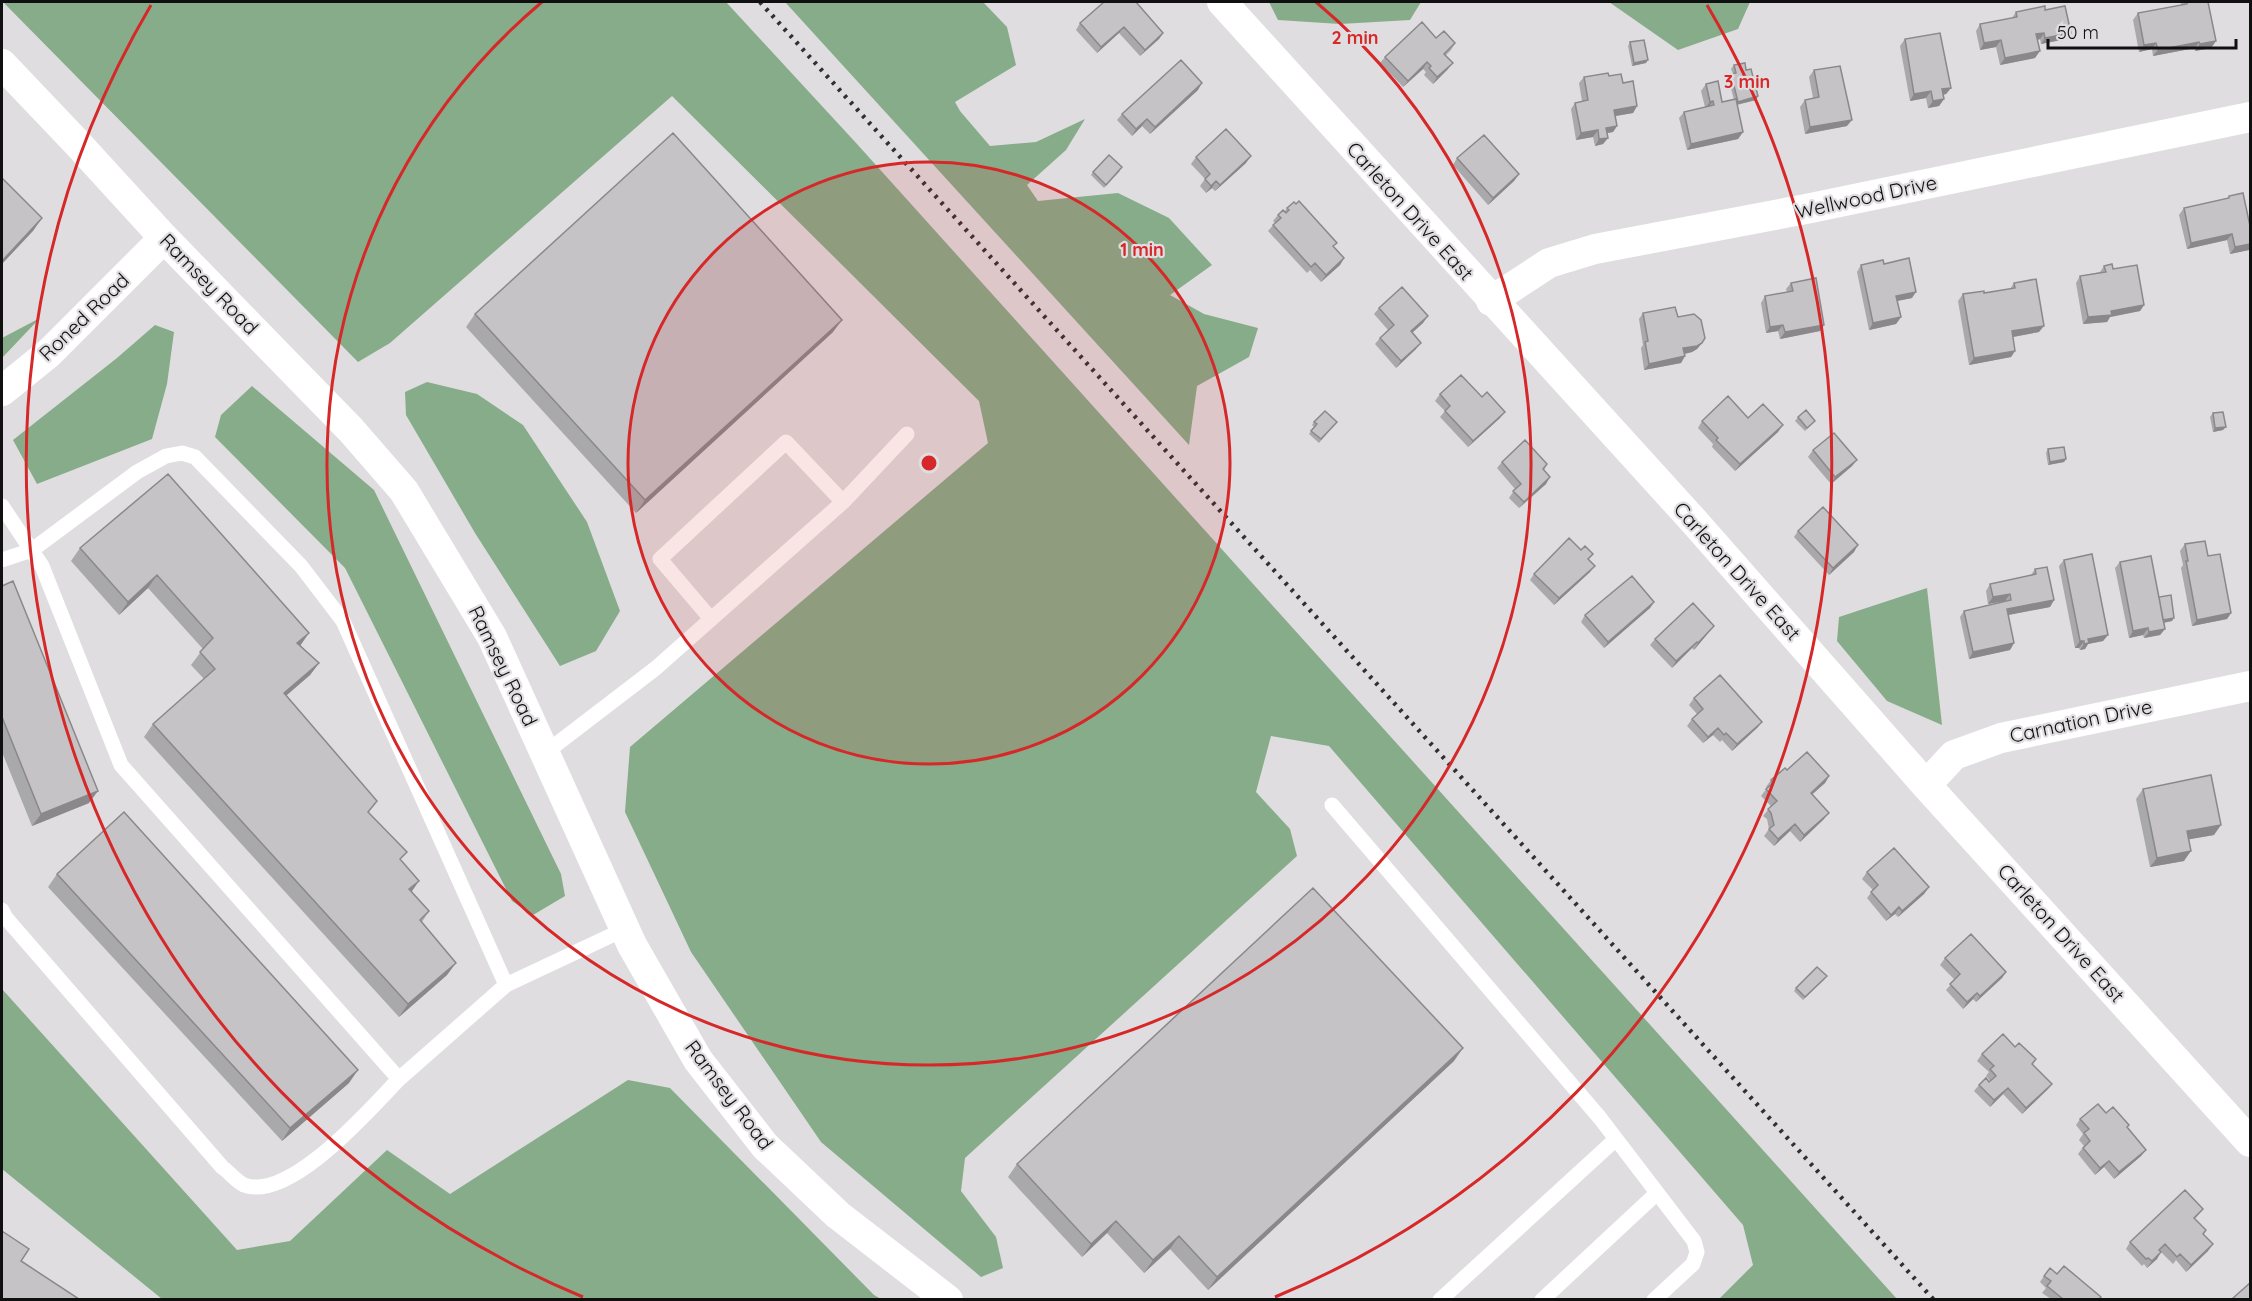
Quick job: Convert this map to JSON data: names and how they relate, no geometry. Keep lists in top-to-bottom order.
{
  "streets": {
    "street": [
      "Wellwood Drive",
      "Carleton Drive East",
      "Ramsey Road",
      "Roned Road",
      "Carnation Drive"
    ]
  },
  "crossings": [
    ["Wellwood Drive", "Carleton Drive East"],
    ["Carleton Drive East", "Carnation Drive"],
    ["Ramsey Road", "Roned Road"]
  ],
  "scale_bar": "50 m",
  "rings": ["2 min", "3 min", "1 min"]
}
